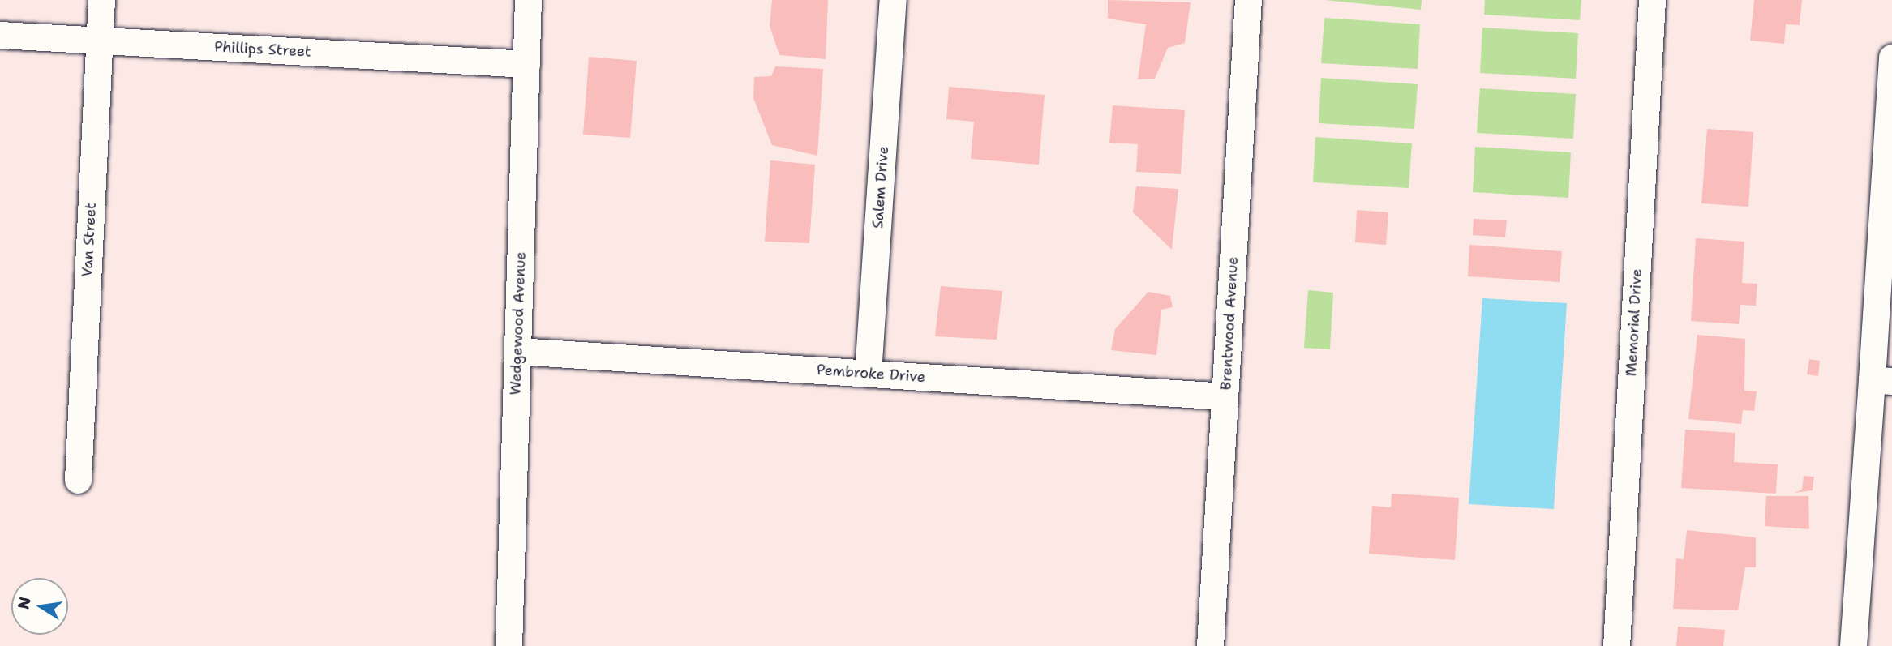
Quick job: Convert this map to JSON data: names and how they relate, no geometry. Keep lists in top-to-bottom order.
{
  "streets": {
    "street": [
      "Phillips Street",
      "Salem Drive",
      "Van Street",
      "Memorial Drive",
      "Wedgewood Avenue",
      "Brentwood Avenue",
      "Pembroke Drive"
    ]
  },
  "crossings": [
    ["Phillips Street", "Van Street"],
    ["Phillips Street", "Wedgewood Avenue"],
    ["Salem Drive", "Pembroke Drive"],
    ["Wedgewood Avenue", "Pembroke Drive"],
    ["Brentwood Avenue", "Pembroke Drive"]
  ],
  "north": "left"
}
